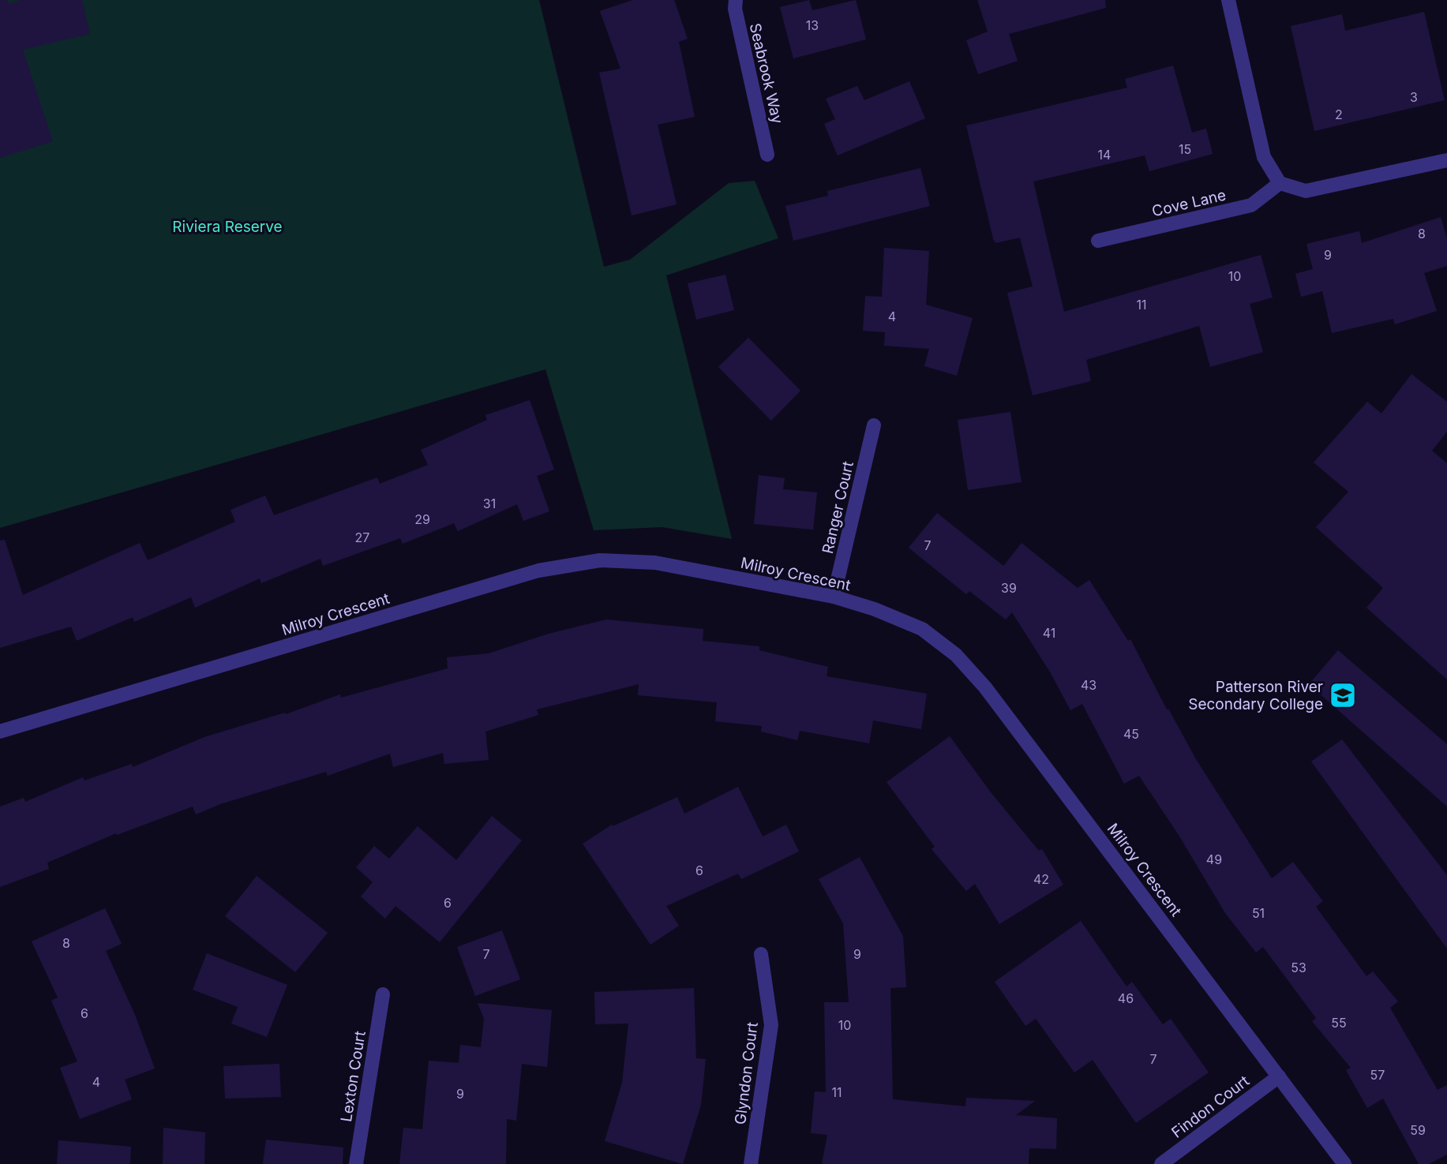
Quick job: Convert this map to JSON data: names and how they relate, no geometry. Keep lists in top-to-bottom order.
{
  "streets": {
    "street": [
      "Seabrook Way",
      "Cove Lane",
      "Ranger Court",
      "Milroy Crescent",
      "Glyndon Court",
      "Lexton Court",
      "Findon Court"
    ]
  },
  "crossings": [
    ["Ranger Court", "Milroy Crescent"],
    ["Milroy Crescent", "Findon Court"]
  ],
  "parks": ["Riviera Reserve"],
  "places": {
    "school or university": ["Patterson River Secondary College"]
  },
  "house_numbers": [
    "13",
    "3",
    "2",
    "15",
    "14",
    "8",
    "9",
    "10",
    "11",
    "4",
    "31",
    "29",
    "27",
    "7",
    "39",
    "41",
    "43",
    "45",
    "49",
    "6",
    "42",
    "6",
    "51",
    "8",
    "7",
    "9",
    "53",
    "46",
    "6",
    "55",
    "10",
    "7",
    "57",
    "4",
    "11",
    "9",
    "59"
  ]
}
